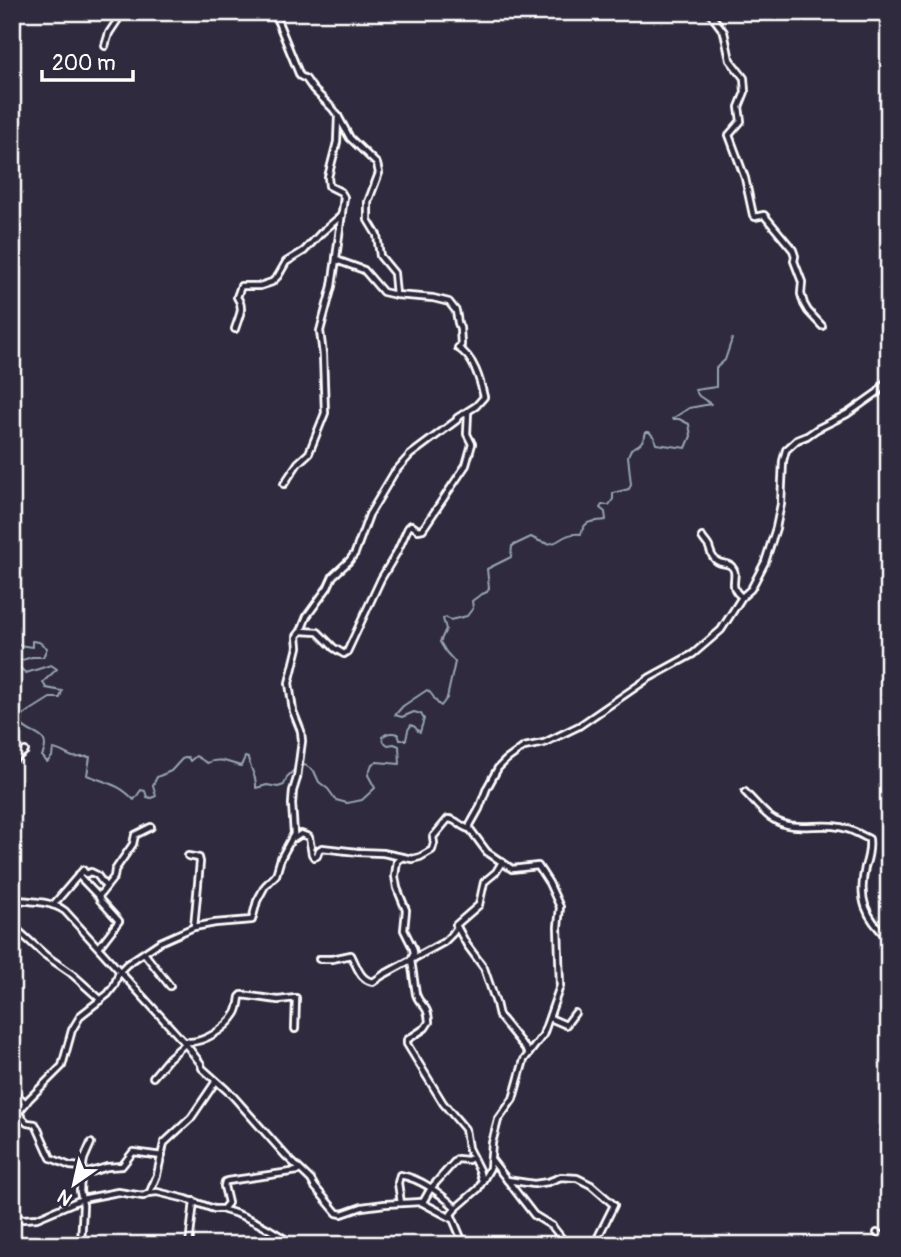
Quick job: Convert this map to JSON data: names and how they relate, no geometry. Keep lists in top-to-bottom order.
{
  "scale_bar": "200 m",
  "north": "bottom left"
}
